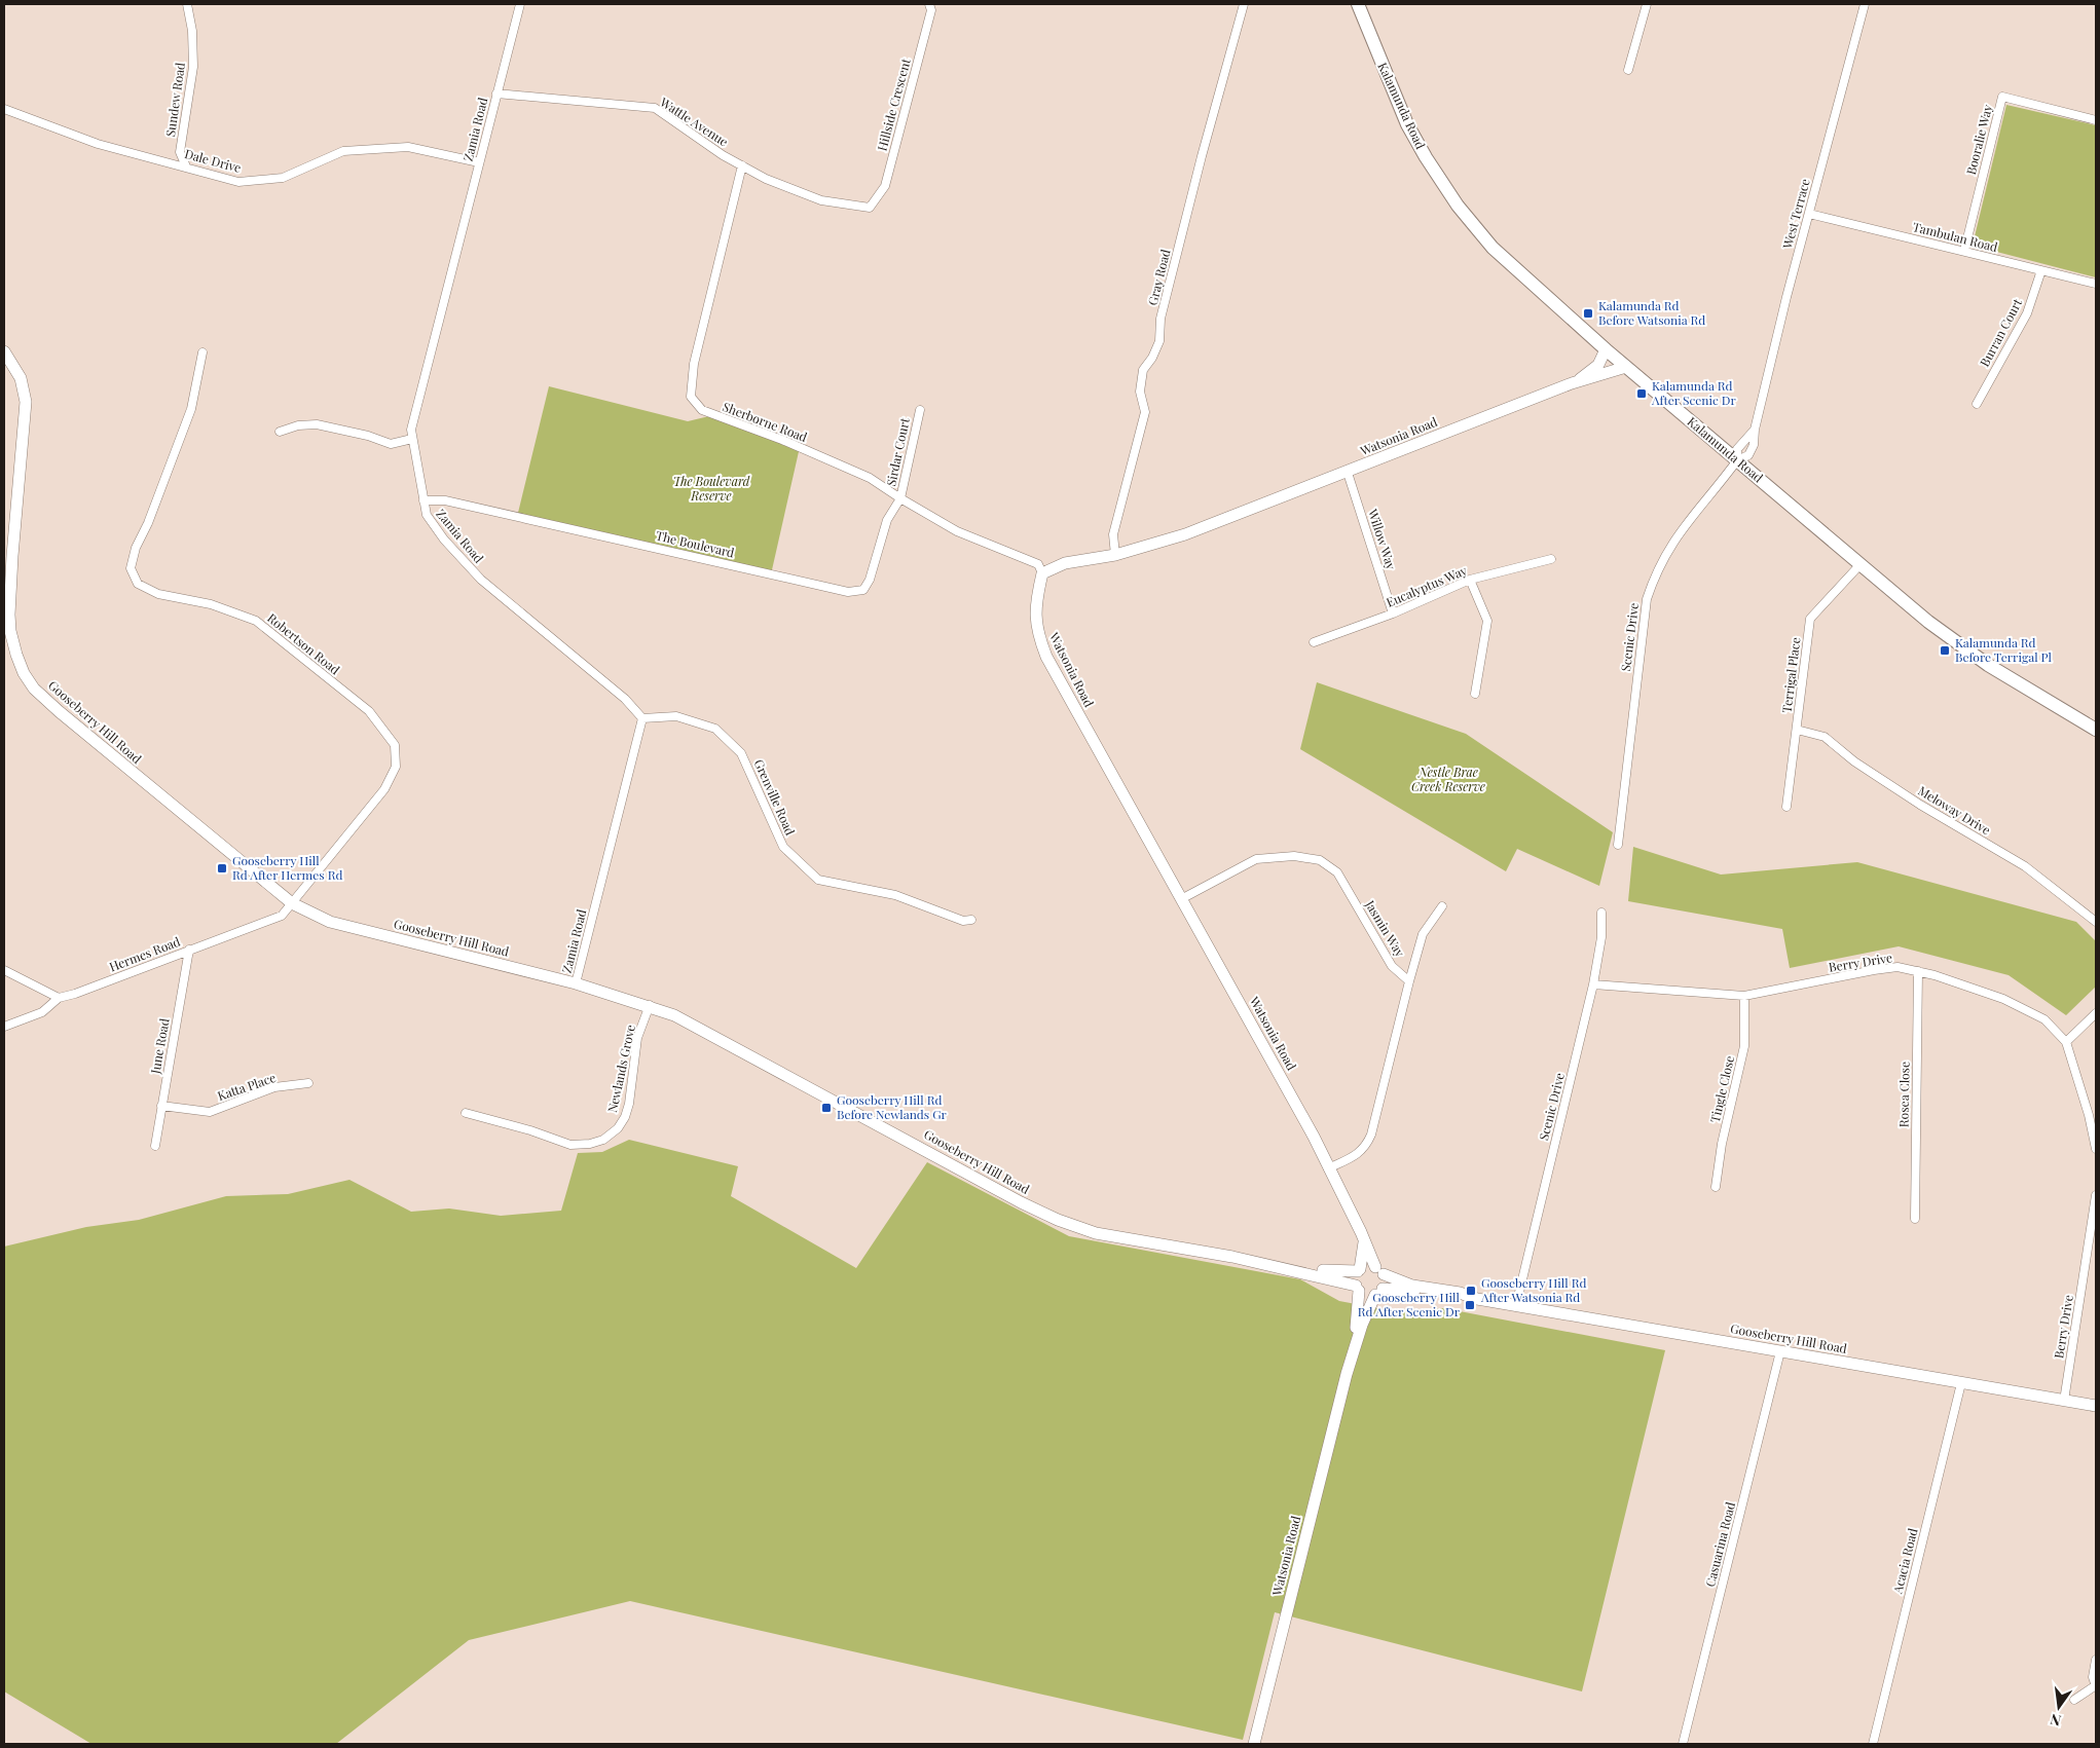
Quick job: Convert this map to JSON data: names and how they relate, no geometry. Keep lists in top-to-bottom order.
{
  "streets": {
    "main road": ["Kalamunda Road"],
    "street": [
      "Sundew Road",
      "Hillside Crescent",
      "Wattle Avenue",
      "Zamia Road",
      "Booralie Way",
      "Dale Drive",
      "West Terrace",
      "Tambulan Road",
      "Gray Road",
      "Burran Court",
      "Sherborne Road",
      "Watsonia Road",
      "Sirdar Court",
      "Willow Way",
      "The Boulevard",
      "Eucalyptus Way",
      "Scenic Drive",
      "Robertson Road",
      "Terrigal Place",
      "Gooseberry Hill Road",
      "Grenville Road",
      "Meloway Drive",
      "Jasmin Way",
      "Hermes Road",
      "Berry Drive",
      "June Road",
      "Newlands Grove",
      "Katta Place",
      "Tingle Close",
      "Rosea Close",
      "Casuarina Road",
      "Acacia Road"
    ]
  },
  "crossings": [
    ["Sundew Road", "Dale Drive"],
    ["Hillside Crescent", "Wattle Avenue"],
    ["Kalamunda Road", "West Terrace"],
    ["Kalamunda Road", "Watsonia Road"],
    ["Kalamunda Road", "Scenic Drive"],
    ["Kalamunda Road", "Terrigal Place"],
    ["Wattle Avenue", "Zamia Road"],
    ["Wattle Avenue", "Sherborne Road"],
    ["Zamia Road", "Dale Drive"],
    ["Zamia Road", "The Boulevard"],
    ["Zamia Road", "Gooseberry Hill Road"],
    ["Zamia Road", "Grenville Road"],
    ["Booralie Way", "Tambulan Road"],
    ["West Terrace", "Tambulan Road"],
    ["West Terrace", "Scenic Drive"],
    ["Tambulan Road", "Burran Court"],
    ["Gray Road", "Watsonia Road"],
    ["Sherborne Road", "Watsonia Road"],
    ["Sherborne Road", "Sirdar Court"],
    ["Sherborne Road", "The Boulevard"],
    ["Watsonia Road", "Willow Way"],
    ["Watsonia Road", "Gooseberry Hill Road"],
    ["Watsonia Road", "Jasmin Way"],
    ["Sirdar Court", "The Boulevard"],
    ["Willow Way", "Eucalyptus Way"],
    ["Scenic Drive", "Gooseberry Hill Road"],
    ["Scenic Drive", "Berry Drive"],
    ["Robertson Road", "Gooseberry Hill Road"],
    ["Robertson Road", "Hermes Road"],
    ["Terrigal Place", "Meloway Drive"],
    ["Gooseberry Hill Road", "Hermes Road"],
    ["Gooseberry Hill Road", "Berry Drive"],
    ["Gooseberry Hill Road", "Newlands Grove"],
    ["Gooseberry Hill Road", "Casuarina Road"],
    ["Gooseberry Hill Road", "Acacia Road"],
    ["Hermes Road", "June Road"],
    ["Berry Drive", "Tingle Close"],
    ["Berry Drive", "Rosea Close"],
    ["June Road", "Katta Place"]
  ],
  "parks": ["The Boulevard Reserve", "Nestle Brae Creek Reserve"],
  "places": {
    "transit": [
      "Kalamunda Rd Before Watsonia Rd",
      "Kalamunda Rd After Scenic Dr",
      "Kalamunda Rd Before Terrigal Pl",
      "Gooseberry Hill Rd After Hermes Rd",
      "Gooseberry Hill Rd Before Newlands Gr",
      "Gooseberry Hill Rd After Watsonia Rd",
      "Gooseberry Hill Rd After Scenic Dr"
    ]
  },
  "north": "bottom"
}
